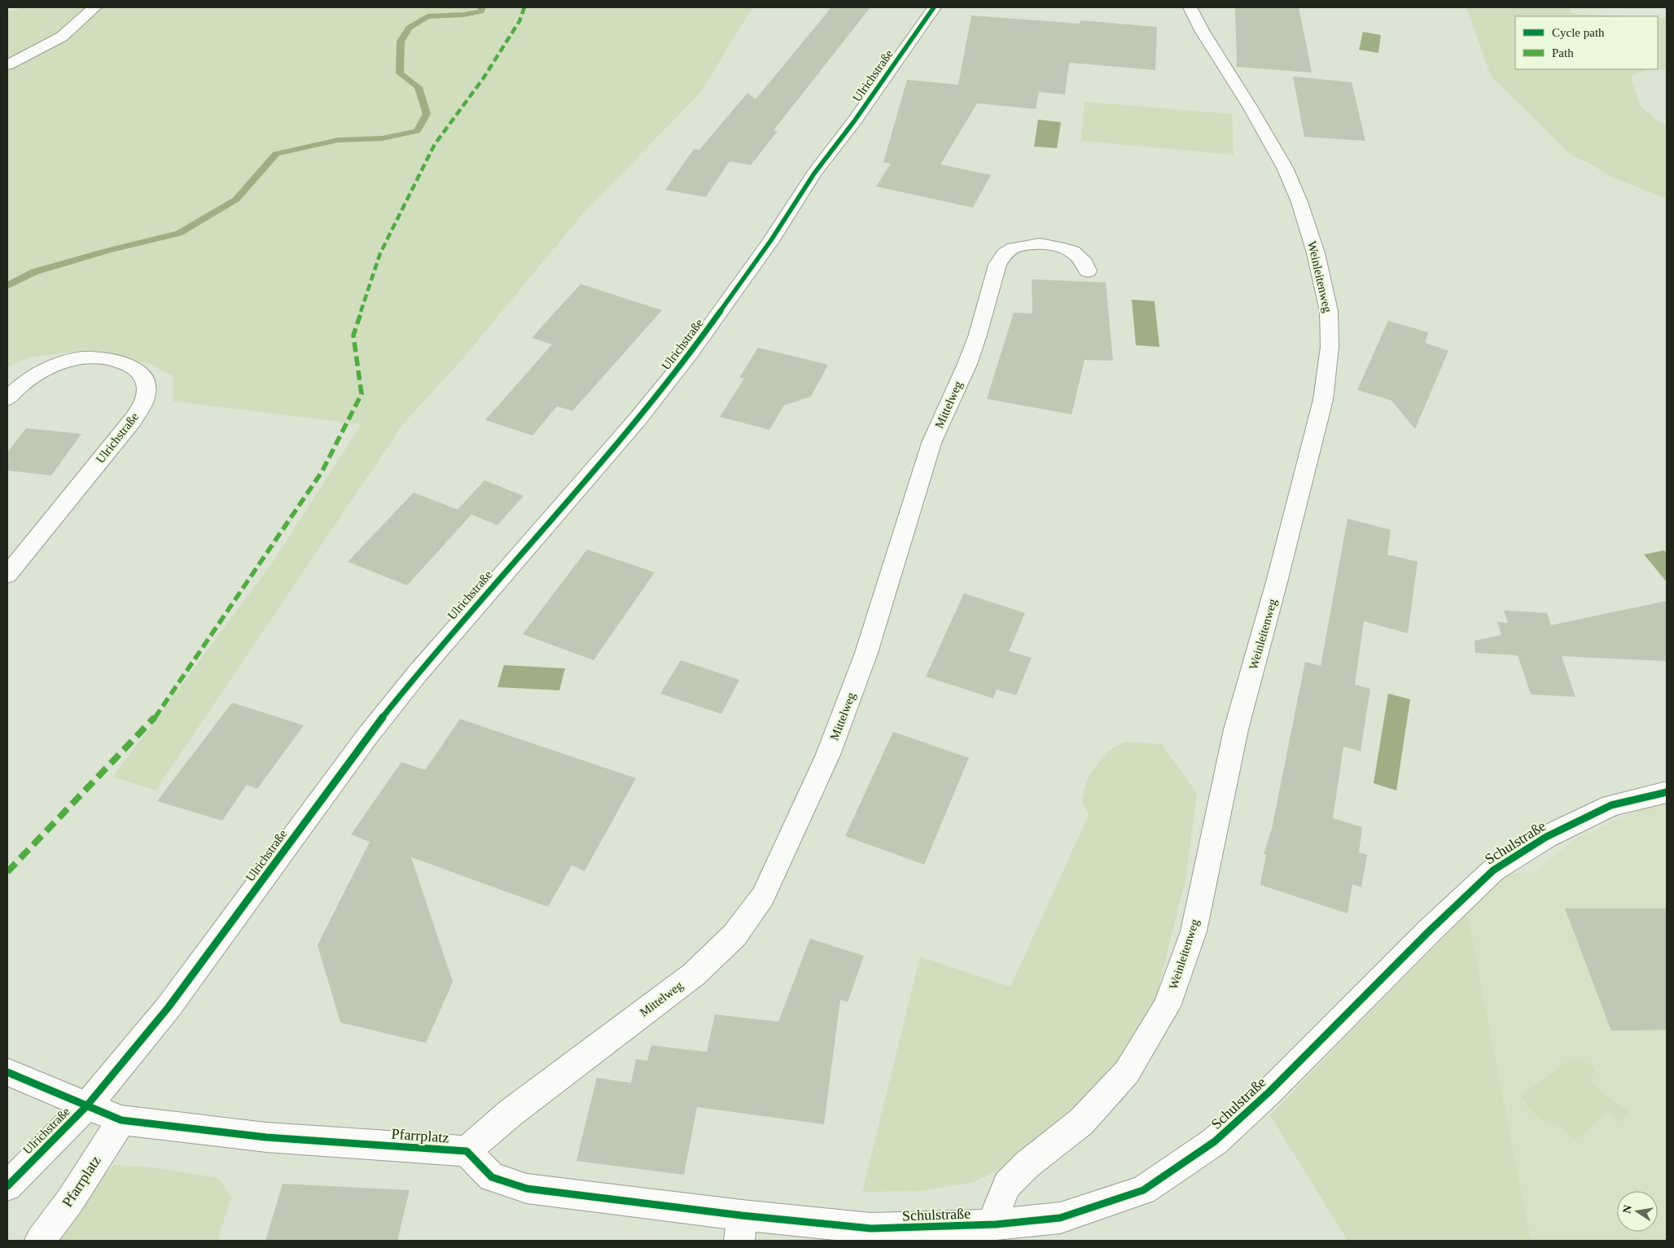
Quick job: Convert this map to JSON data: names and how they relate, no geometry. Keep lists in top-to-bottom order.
{
  "streets": {
    "street": [
      "Ulrichstraße",
      "Weinleitenweg",
      "Mittelweg",
      "Schulstraße",
      "Pfarrplatz"
    ]
  },
  "crossings": [
    ["Ulrichstraße", "Pfarrplatz"],
    ["Weinleitenweg", "Schulstraße"],
    ["Mittelweg", "Pfarrplatz"]
  ],
  "legend": ["Cycle path", "Path"],
  "north": "left"
}
